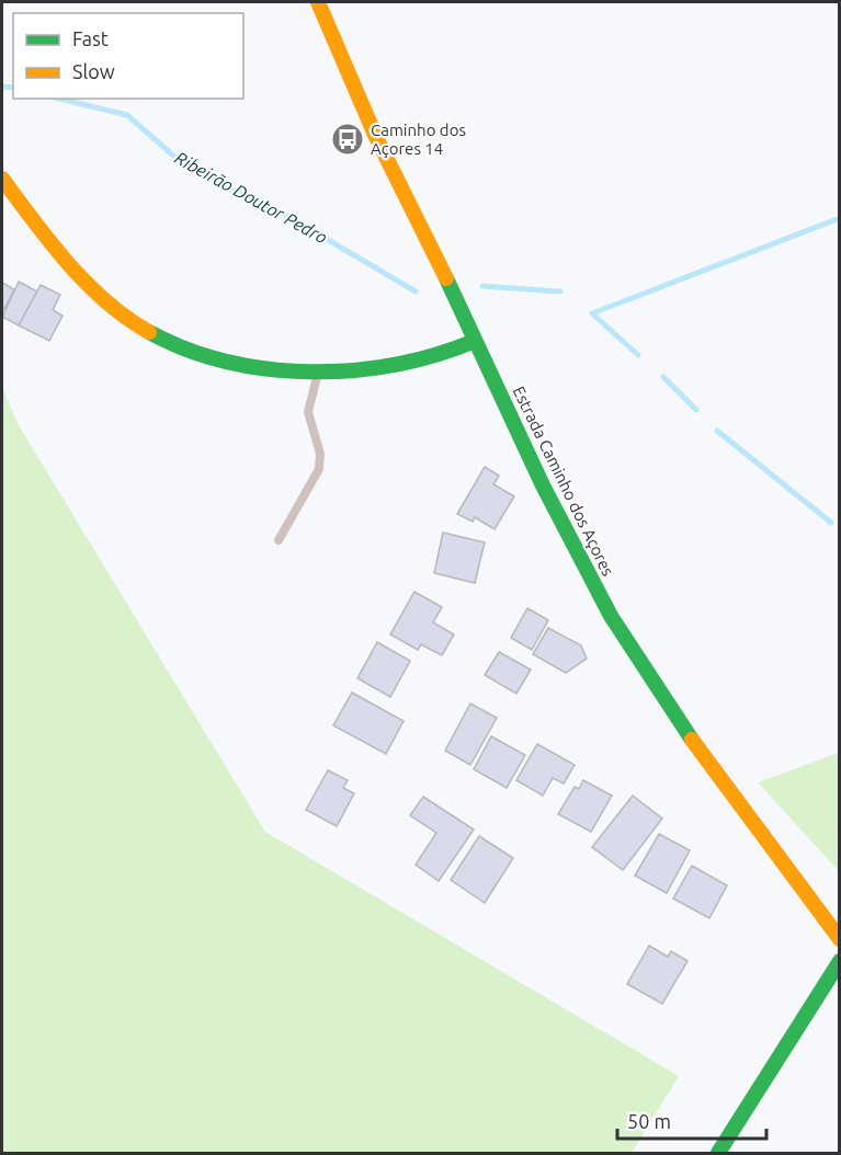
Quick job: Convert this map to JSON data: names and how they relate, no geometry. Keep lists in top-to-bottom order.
{
  "streets": {
    "main road": ["Estrada Caminho dos Açores"]
  },
  "water": ["Ribeirão Doutor Pedro"],
  "places": {
    "bus stop": ["Caminho dos Açores 14"]
  },
  "legend": ["Fast", "Slow"],
  "scale_bar": "50 m"
}
